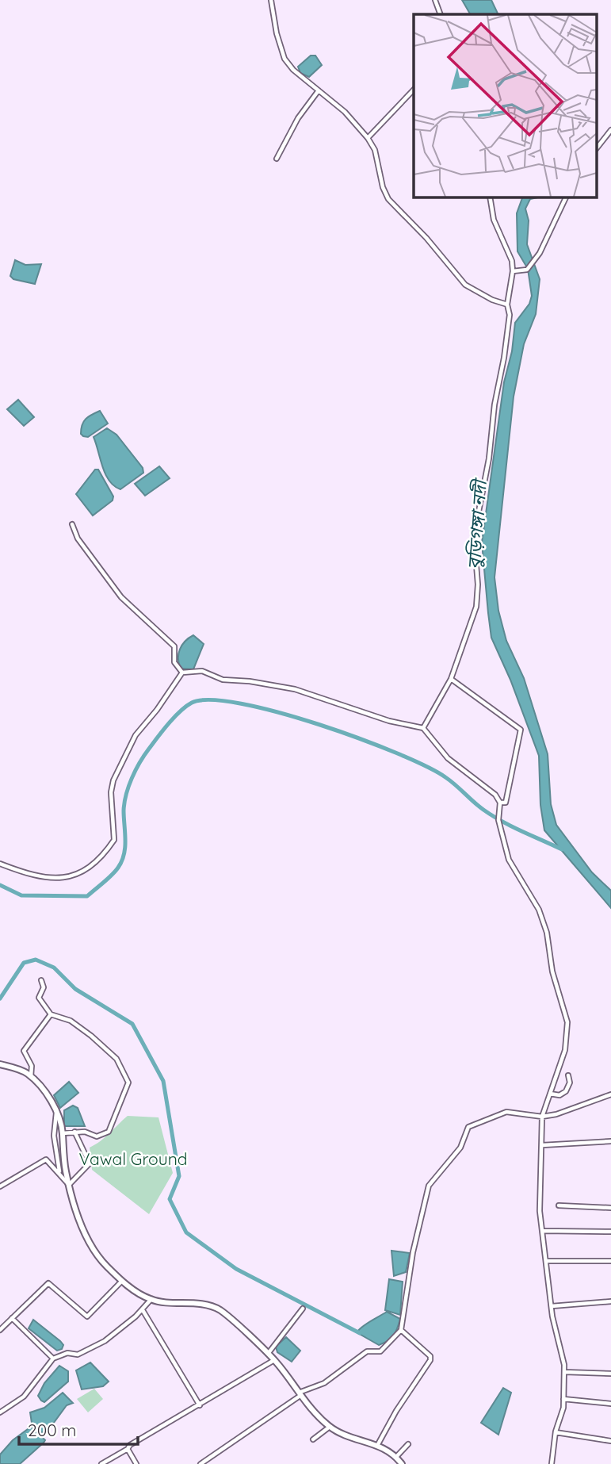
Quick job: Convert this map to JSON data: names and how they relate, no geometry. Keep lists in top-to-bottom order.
{
  "water": ["বুড়িগঙ্গা নদী"],
  "parks": ["Vawal Ground"],
  "scale_bar": "200 m"
}
